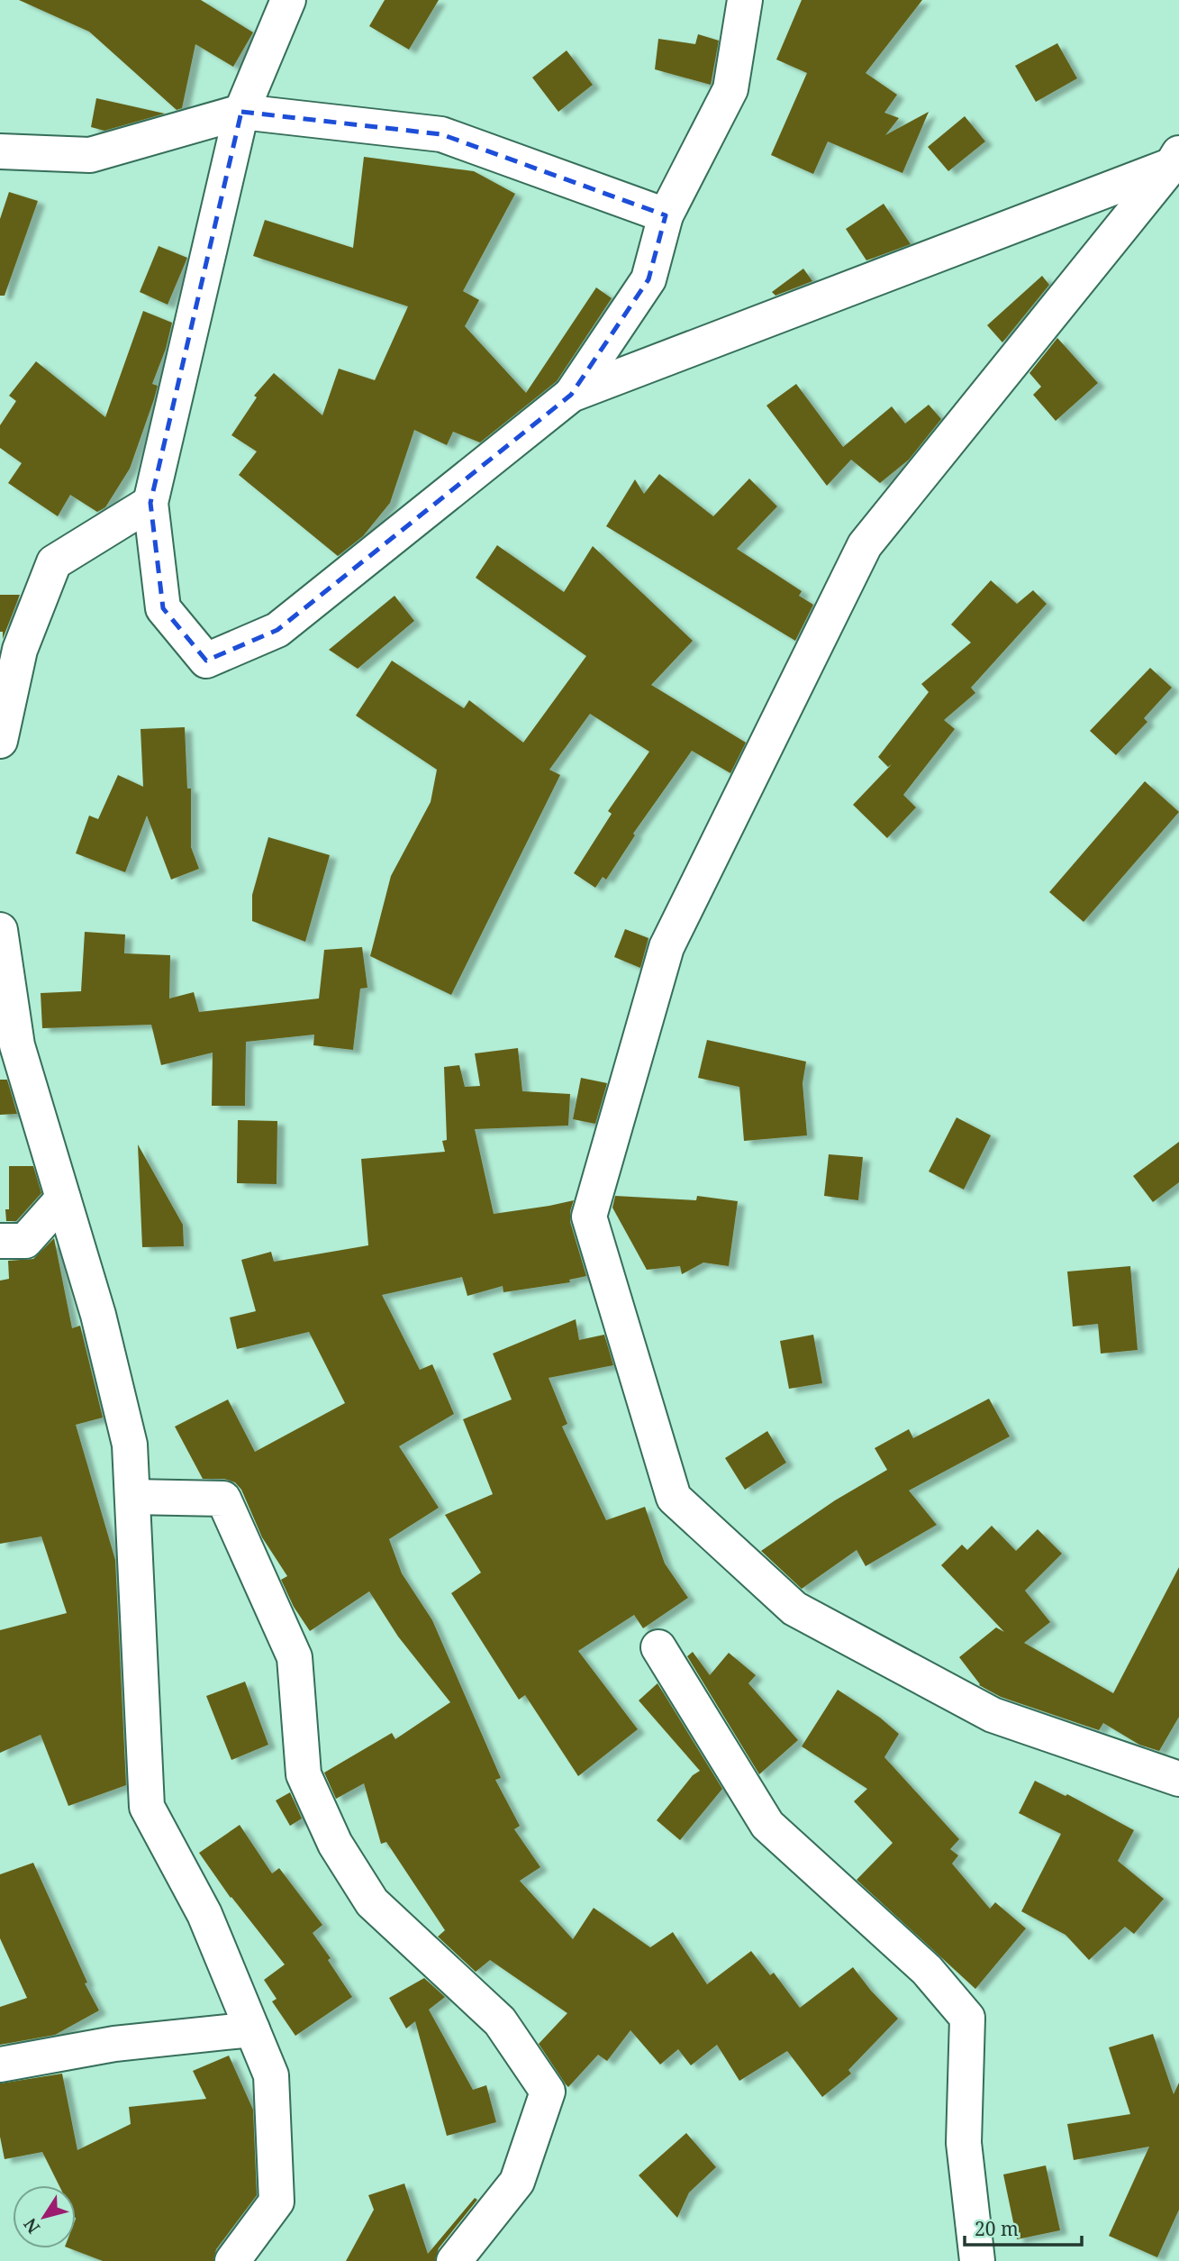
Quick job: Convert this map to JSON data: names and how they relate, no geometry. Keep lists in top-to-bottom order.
{
  "scale_bar": "20 m",
  "north": "bottom left"
}
